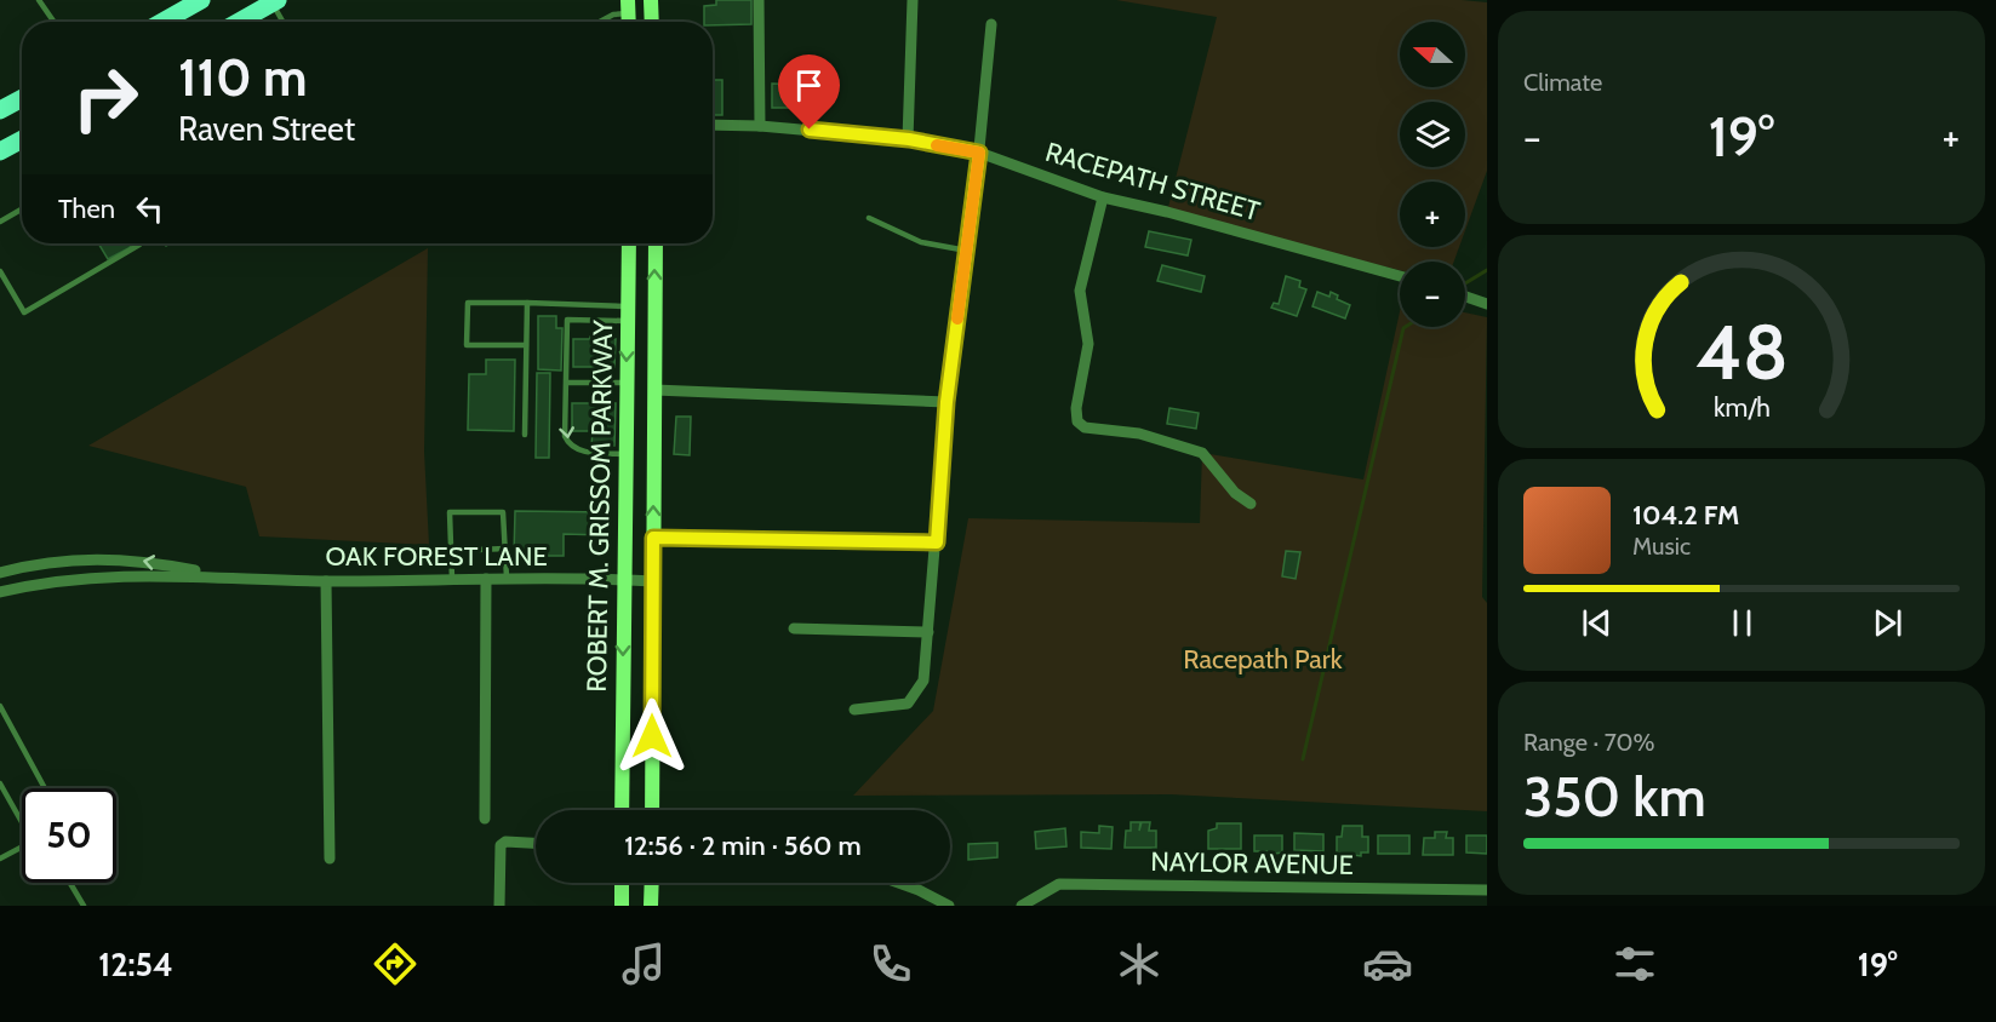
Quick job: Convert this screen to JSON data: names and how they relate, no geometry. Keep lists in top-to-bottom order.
{
  "streets": {
    "main road": ["ROBERT M. GRISSOM PARKWAY"],
    "street": ["RACEPATH STREET", "OAK FOREST LANE", "NAYLOR AVENUE"]
  },
  "crossings": [
    ["ROBERT M. GRISSOM PARKWAY", "OAK FOREST LANE"]
  ],
  "parks": ["Racepath Park"],
  "north": "left",
  "page": {
    "tile": [
      "Climate",
      ["Range · 70%", "350 km"]
    ],
    "map_buttons": ["+", "−"],
    "turn": ["110 m", "Raven Street"],
    "heat": ["−", "19°", "+"],
    "then": "Then",
    "song": ["104.2 FM", "Music"],
    "limit": "50",
    "trip": "12:56 · 2 min · 560 m",
    "tabs": ["12:54", "19°"],
    "gauge": ["48", "km/h"]
  }
}
